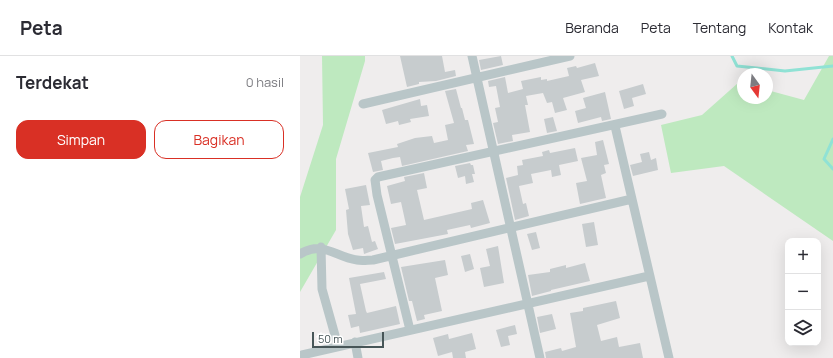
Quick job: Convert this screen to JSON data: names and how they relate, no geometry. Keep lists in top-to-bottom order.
{
  "scale_bar": "50 m",
  "north": "bottom",
  "page": {
    "header": "Peta",
    "nav": [
      "Beranda",
      "Peta",
      "Tentang",
      "Kontak"
    ],
    "heading": ["Terdekat", "0 hasil"],
    "buttons": ["Simpan", "Bagikan"],
    "map_buttons": ["+", "−"],
    "scale": "50 m"
  }
}
